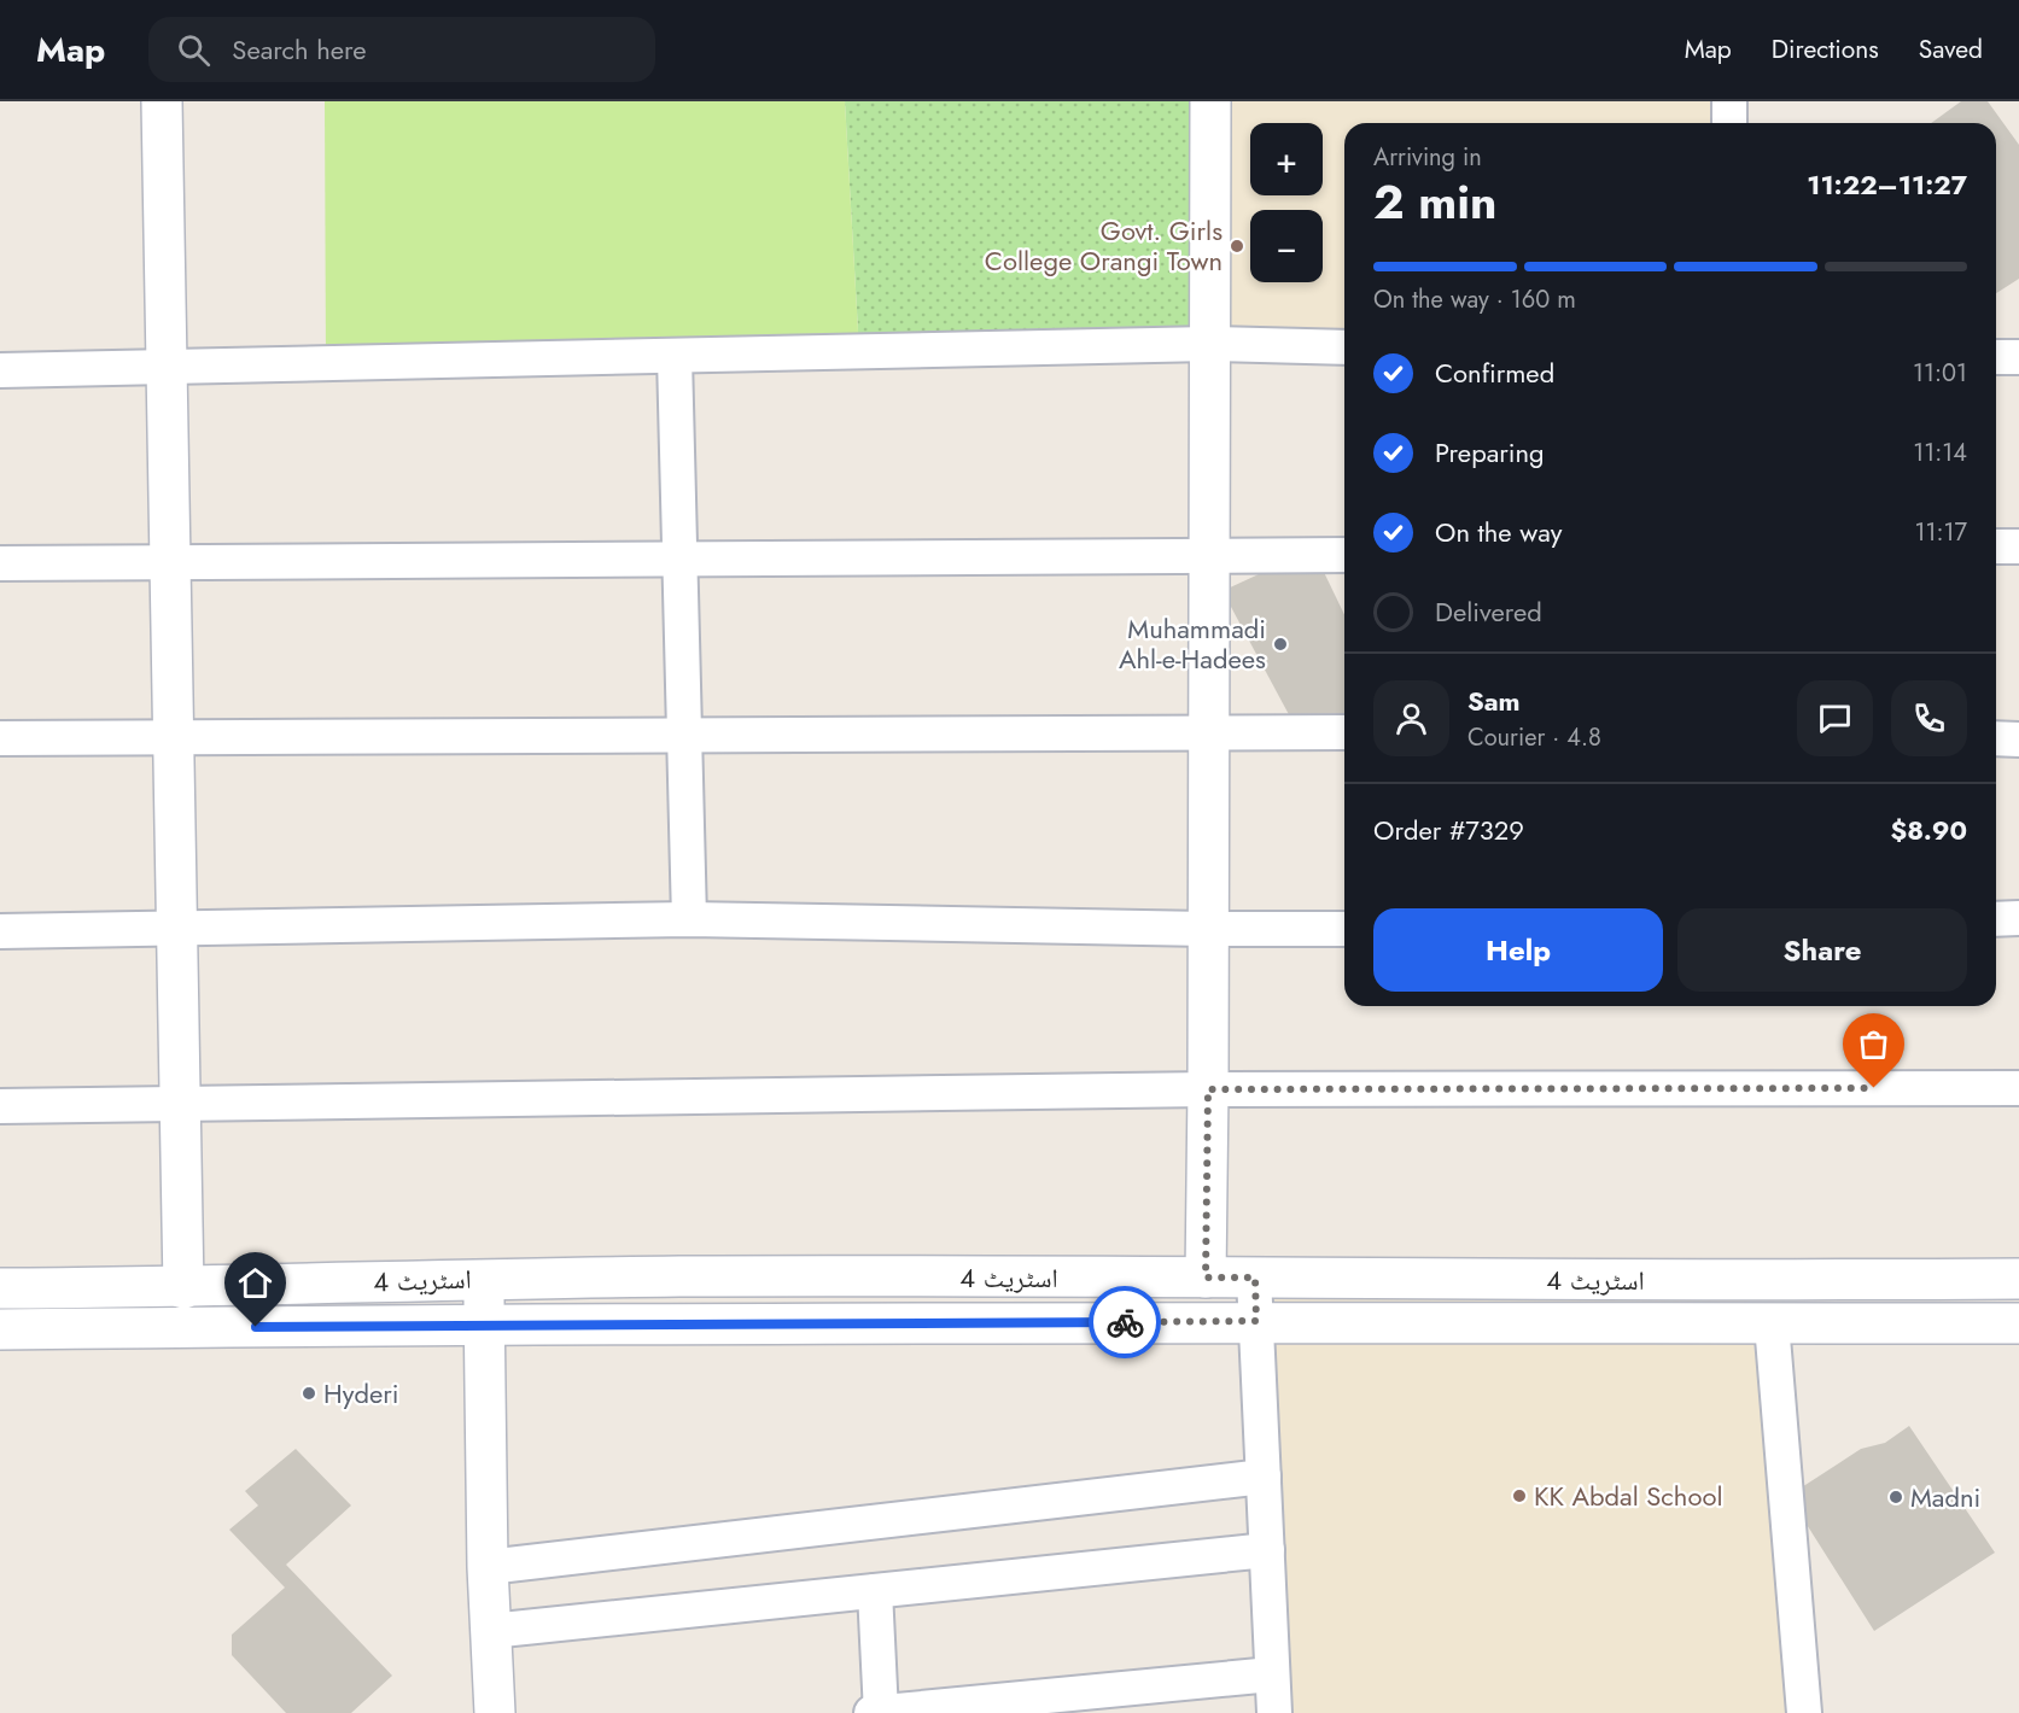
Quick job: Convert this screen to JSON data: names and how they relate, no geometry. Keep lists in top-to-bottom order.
{
  "streets": {
    "main road": ["اسٹریٹ 4"]
  },
  "places": [
    "Govt. Girls College Orangi Town",
    "Muhammadi Ahl-e-Hadees",
    "Hyderi",
    "KK Abdal School",
    "Madni"
  ],
  "page": {
    "header": "Map",
    "search": "Search here",
    "nav": ["Map", "Directions", "Saved"],
    "map_buttons": ["+", "−"],
    "heading": ["2 min", "Arriving in", "11:22–11:27"],
    "panel": [
      "Sam",
      "Courier · 4.8",
      "Order #7329",
      "$8.90"
    ],
    "bar": "On the way · 160 m",
    "list": [
      ["Confirmed", "11:01"],
      ["Preparing", "11:14"],
      ["On the way", "11:17"],
      "Delivered"
    ],
    "buttons": ["Help", "Share"]
  }
}
